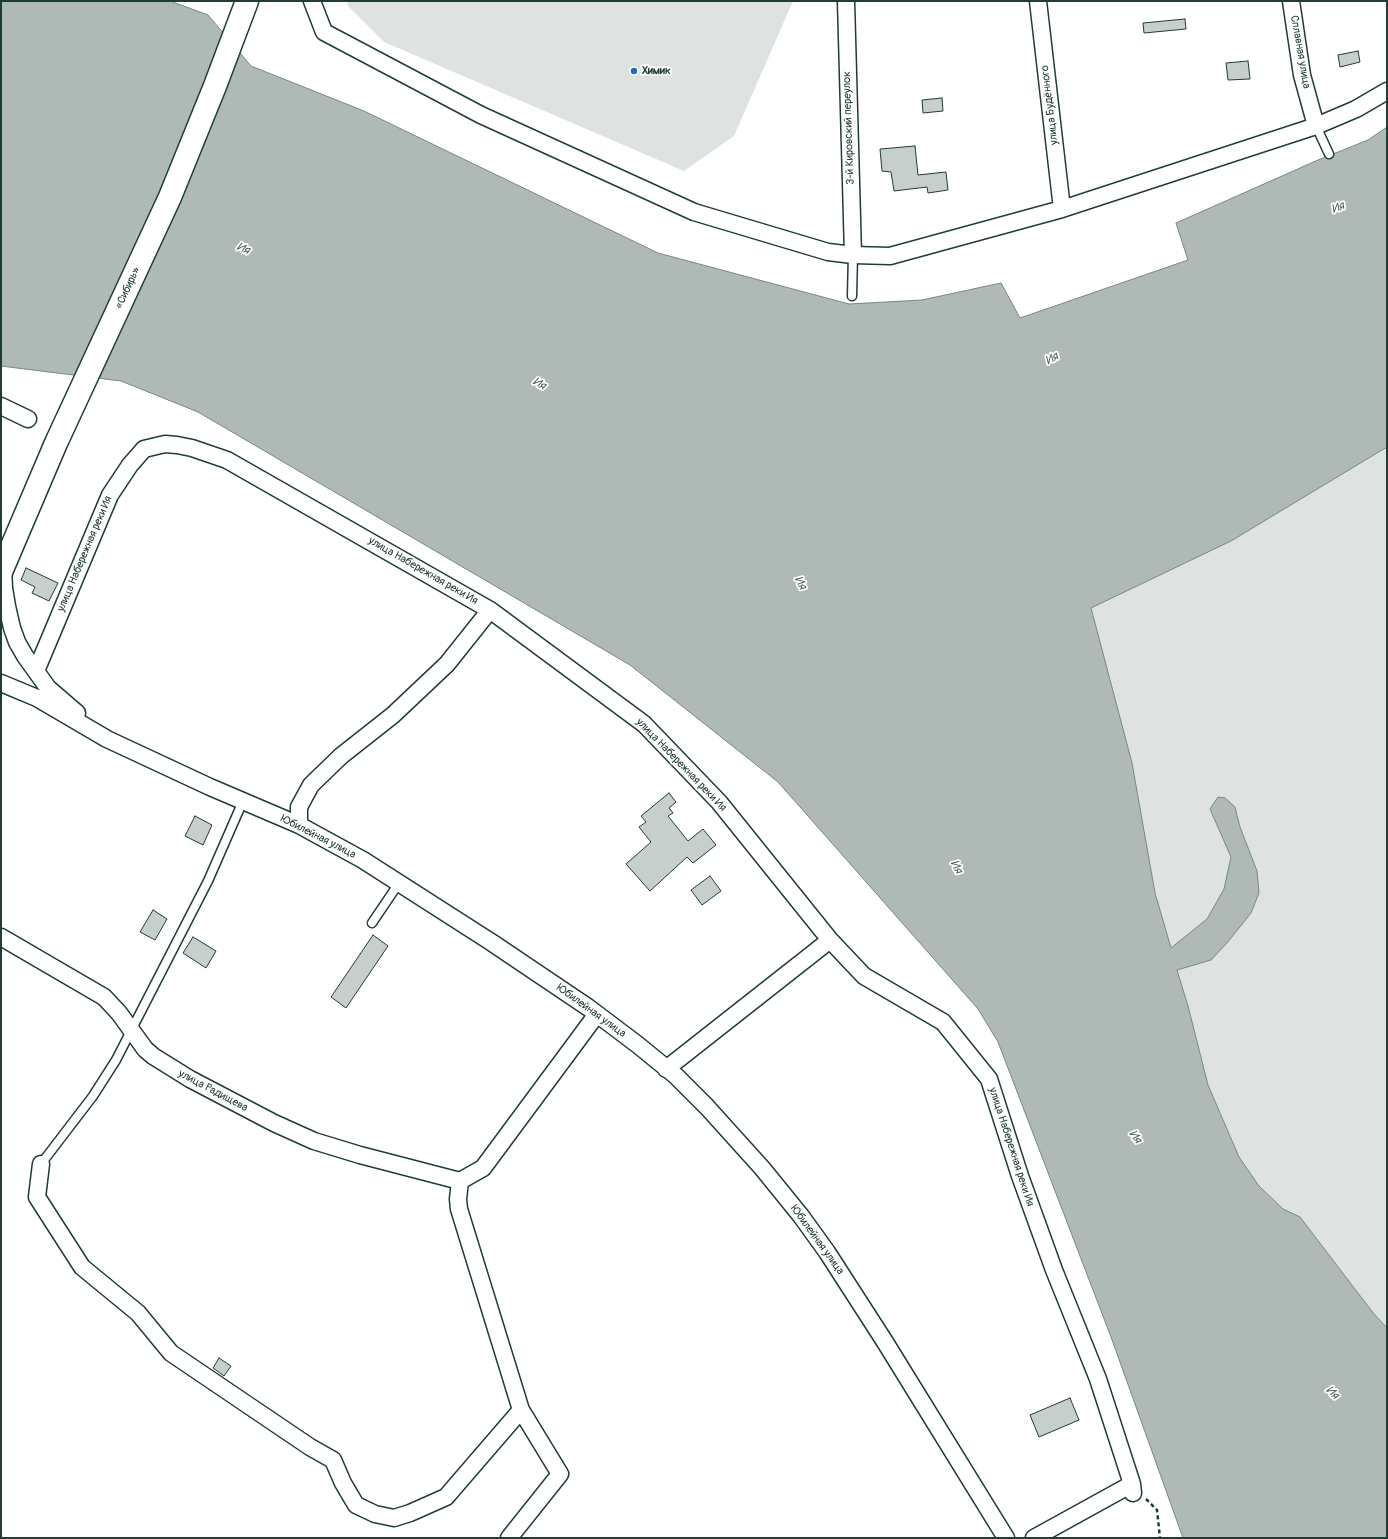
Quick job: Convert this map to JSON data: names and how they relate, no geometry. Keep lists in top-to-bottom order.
{
  "streets": {
    "highway": ["«Сибирь»"],
    "street": [
      "Сплавная улица",
      "улица Будённого",
      "3-й Кировский переулок",
      "улица Набережная реки Ия",
      "Юбилейная улица",
      "улица Радищева"
    ]
  },
  "water": ["Ия"],
  "places": ["Химик"]
}
